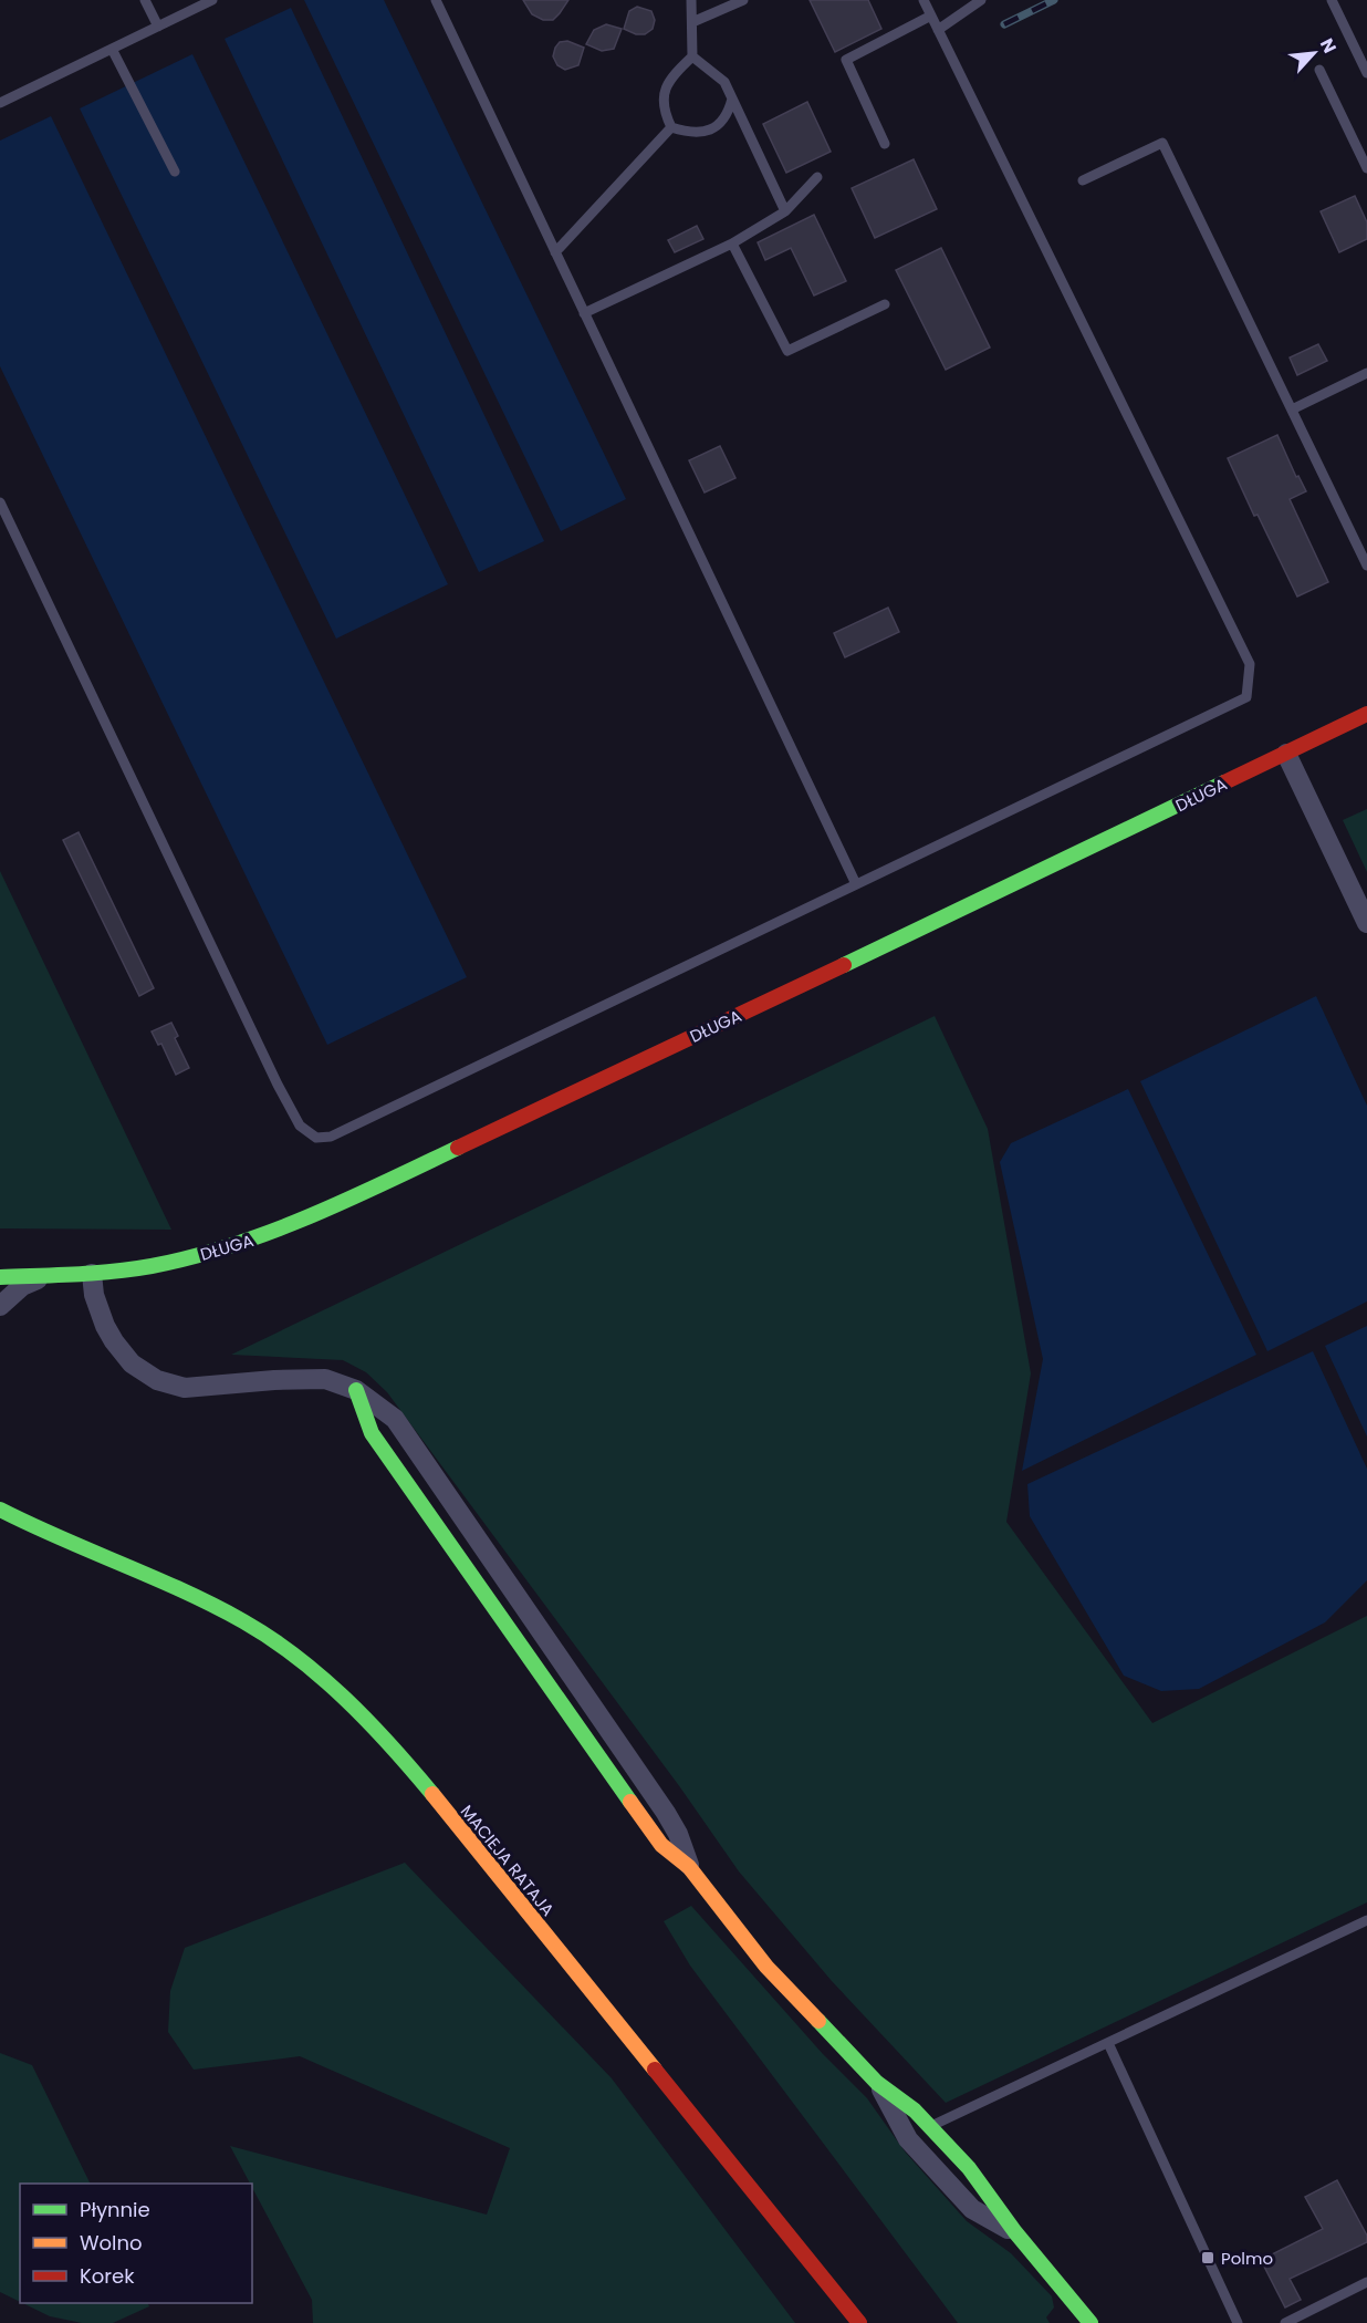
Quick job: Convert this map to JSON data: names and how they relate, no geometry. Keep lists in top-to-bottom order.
{
  "streets": {
    "street": ["DŁUGA", "MACIEJA RATAJA"]
  },
  "places": {
    "transit": ["Polmo"]
  },
  "legend": ["Płynnie", "Wolno", "Korek"],
  "north": "top right"
}
